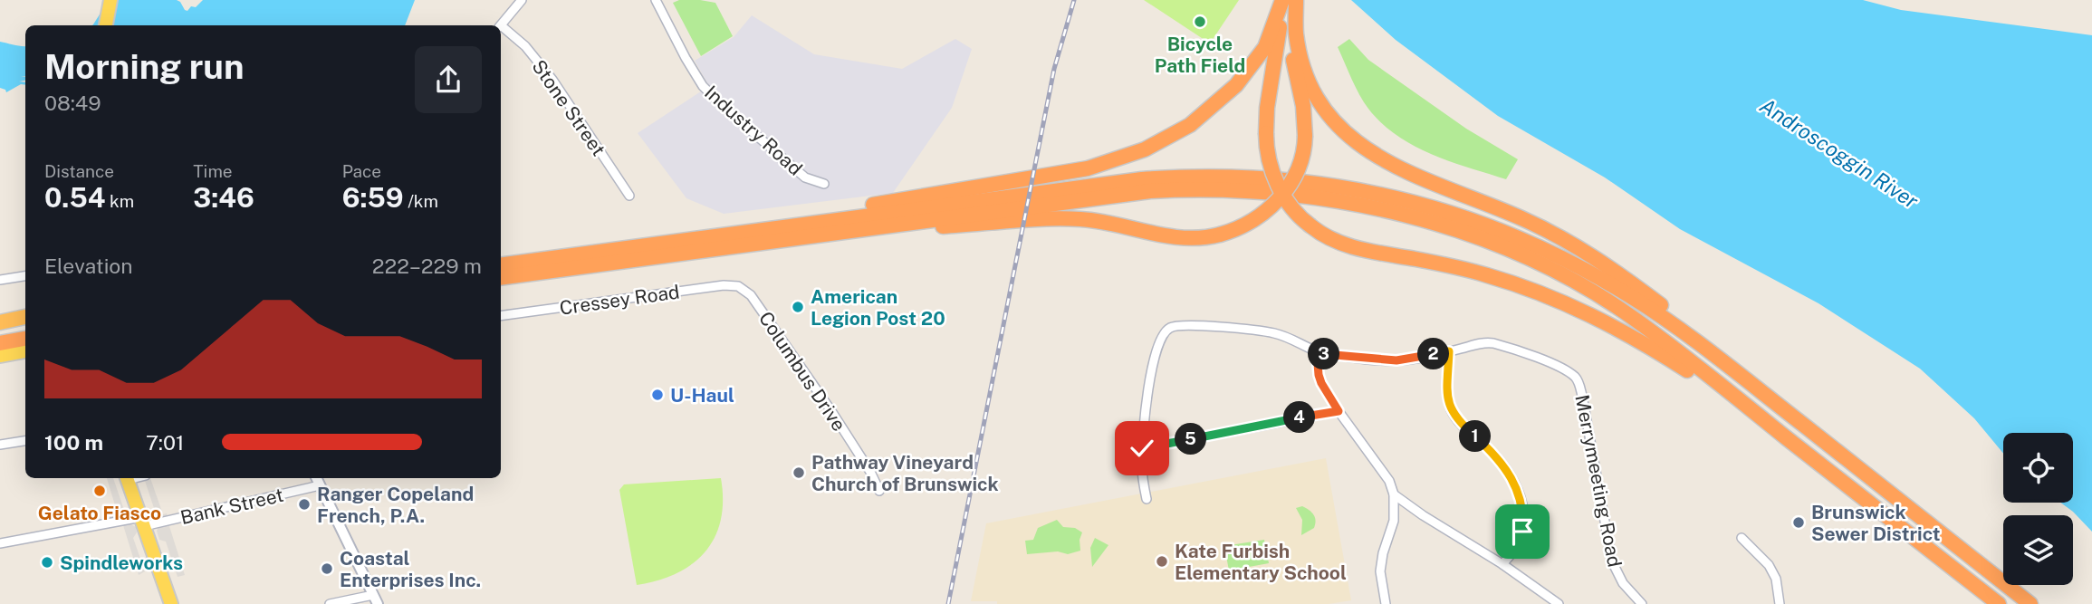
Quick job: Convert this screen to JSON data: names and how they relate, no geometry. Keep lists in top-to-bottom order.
{
  "streets": {
    "street": [
      "Stone Street",
      "Industry Road",
      "Cressey Road",
      "Columbus Drive",
      "Merrymeeting Road",
      "Bank Street"
    ]
  },
  "crossings": [
    ["Cressey Road", "Columbus Drive"]
  ],
  "water": ["Androscoggin River"],
  "places": [
    "Bicycle Path Field",
    "American Legion Post 20",
    "U-Haul",
    "Pathway Vineyard Church of Brunswick",
    "Gelato Fiasco",
    "Ranger Copeland French, P.A.",
    "Brunswick Sewer District",
    "Kate Furbish Elementary School",
    "Spindleworks",
    "Coastal Enterprises Inc."
  ],
  "page": {
    "heading": ["Morning run", "08:49"],
    "stats": [
      ["Distance", "0.54 km"],
      ["Time", "3:46"],
      ["Pace", "6:59 /km"]
    ],
    "chart": ["Elevation", "222–229 m"],
    "pins": [
      "2",
      "3",
      "4",
      "1",
      "5"
    ],
    "list": [
      {
        "name": "100 m",
        "note": "7:01"
      }
    ]
  }
}
